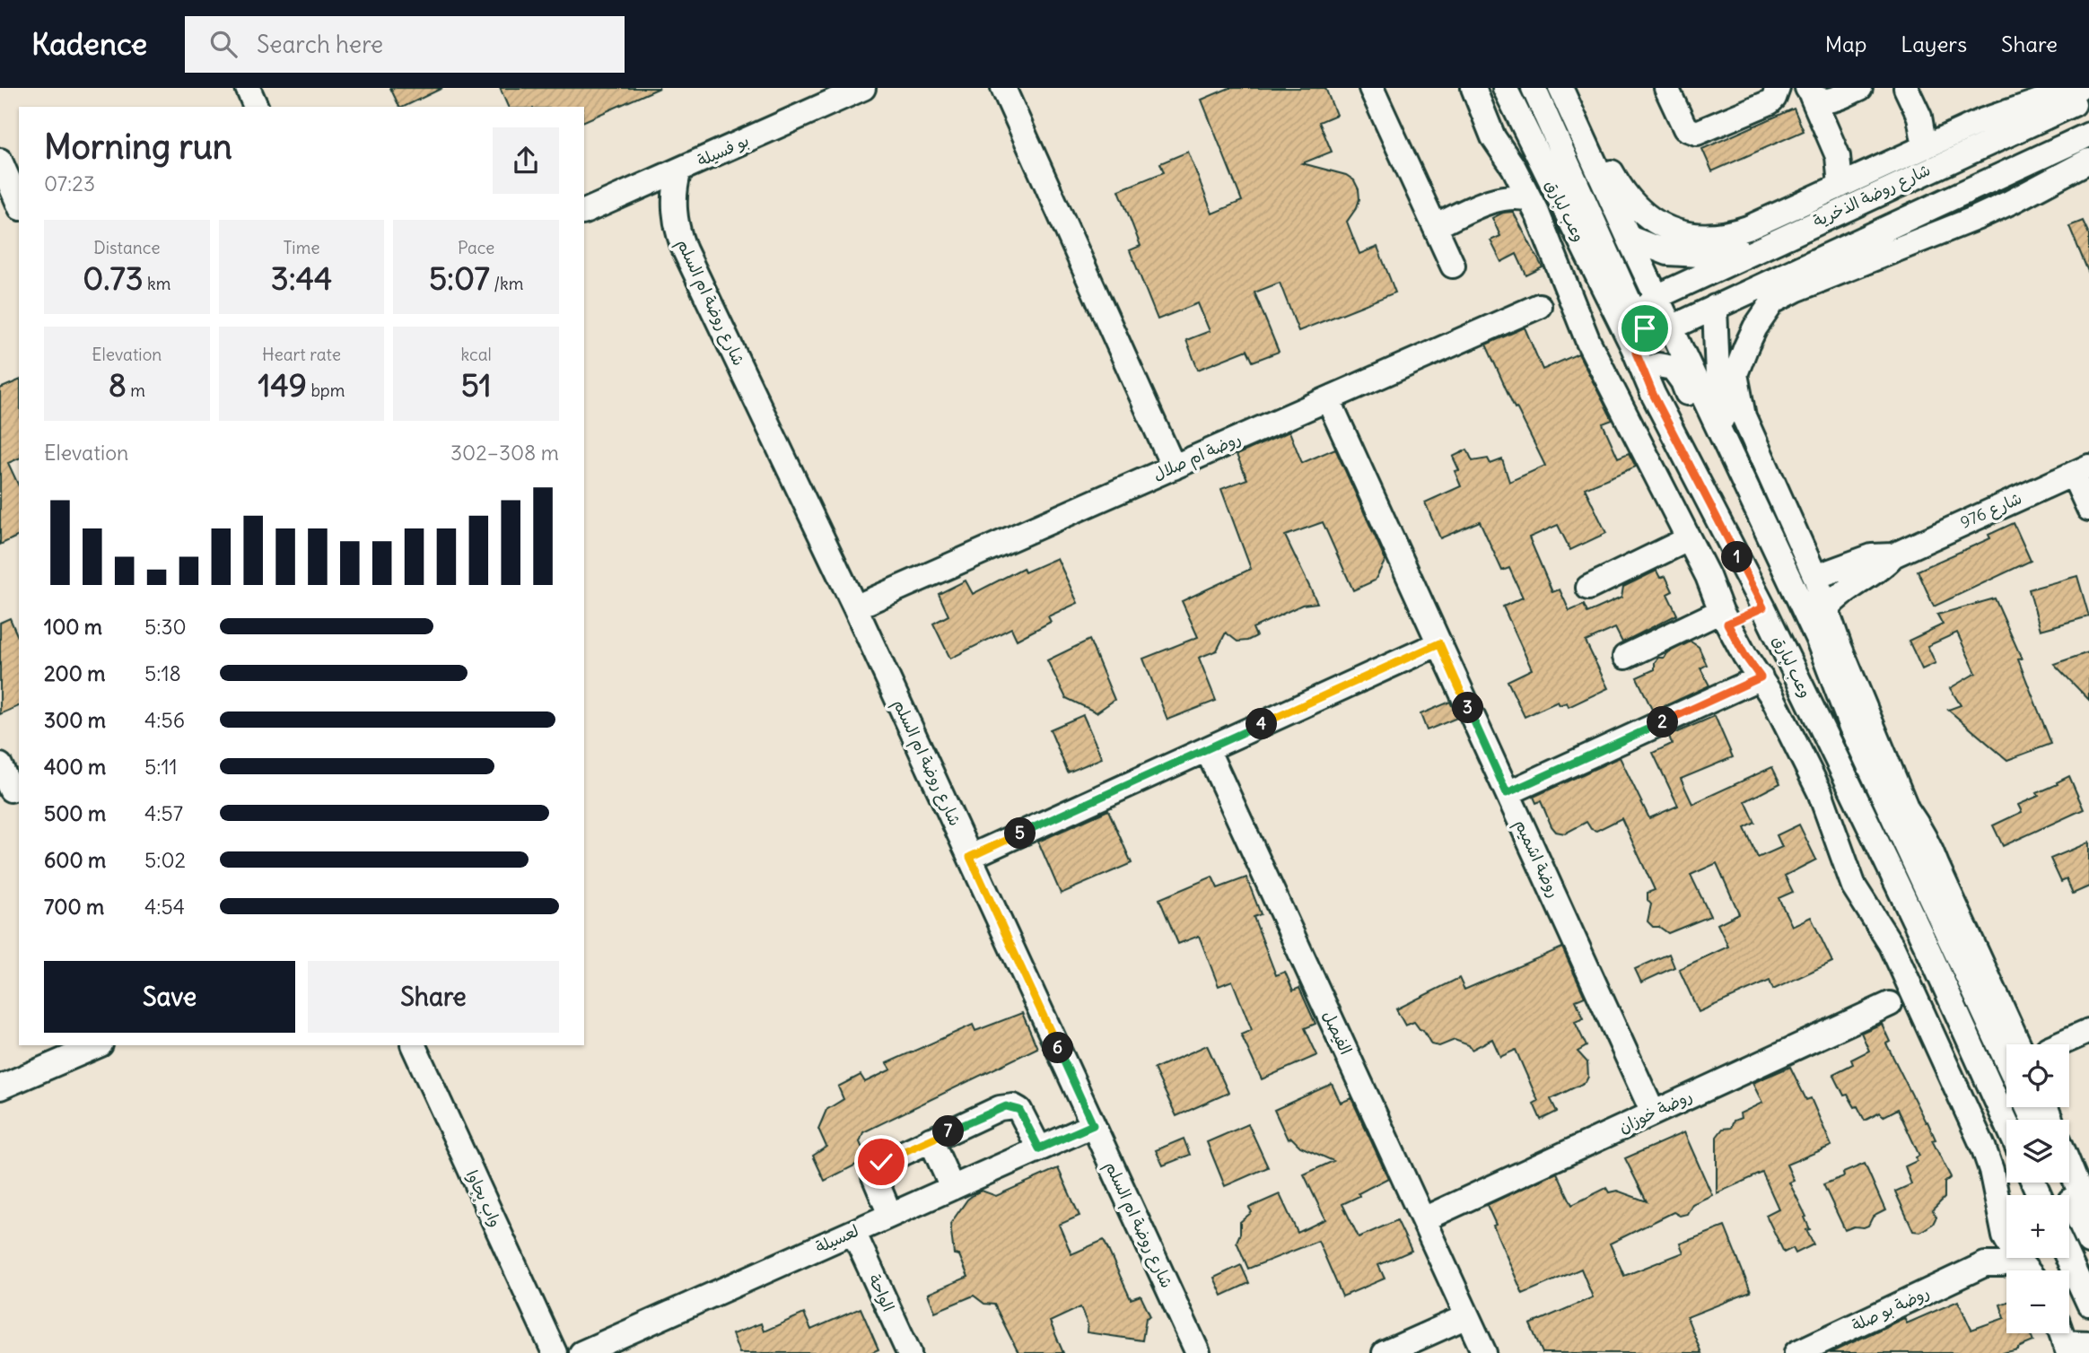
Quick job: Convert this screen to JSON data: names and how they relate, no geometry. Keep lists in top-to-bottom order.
{
  "streets": {
    "street": [
      "بو فسيلة",
      "شارع روضة الذخرية",
      "وعب لبارق",
      "شارع روضة ام السلم",
      "روضة ام صلال",
      "شارع 976",
      "روضة اشميم",
      "الفيصل",
      "روضة خوزان",
      "واب بجاوا",
      "لعسيلة",
      "الواحة",
      "روضة بو صلة"
    ]
  },
  "crossings": [
    ["بو فسيلة", "شارع روضة ام السلم"],
    ["شارع روضة الذخرية", "وعب لبارق"],
    ["شارع روضة ام السلم", "روضة ام صلال"],
    ["شارع روضة ام السلم", "لعسيلة"],
    ["روضة ام صلال", "روضة اشميم"],
    ["روضة اشميم", "روضة خوزان"],
    ["الفيصل", "روضة خوزان"],
    ["لعسيلة", "الواحة"]
  ],
  "page": {
    "header": "Kadence",
    "search": "Search here",
    "nav": ["Map", "Layers", "Share"],
    "heading": ["Morning run", "07:23"],
    "stats": [
      ["Distance", "0.73 km"],
      ["Time", "3:44"],
      ["Pace", "5:07 /km"],
      ["Elevation", "8 m"],
      ["Heart rate", "149 bpm"],
      ["kcal", "51"]
    ],
    "chart": ["Elevation", "302–308 m"],
    "pins": [
      "1",
      "3",
      "2",
      "4",
      "5",
      "6",
      "7"
    ],
    "list": [
      {
        "name": "100 m",
        "note": "5:30"
      },
      {
        "name": "200 m",
        "note": "5:18"
      },
      {
        "name": "300 m",
        "note": "4:56"
      },
      {
        "name": "400 m",
        "note": "5:11"
      },
      {
        "name": "500 m",
        "note": "4:57"
      },
      {
        "name": "600 m",
        "note": "5:02"
      },
      {
        "name": "700 m",
        "note": "4:54"
      }
    ],
    "buttons": ["Save", "Share"],
    "map_buttons": ["+", "−"]
  }
}
